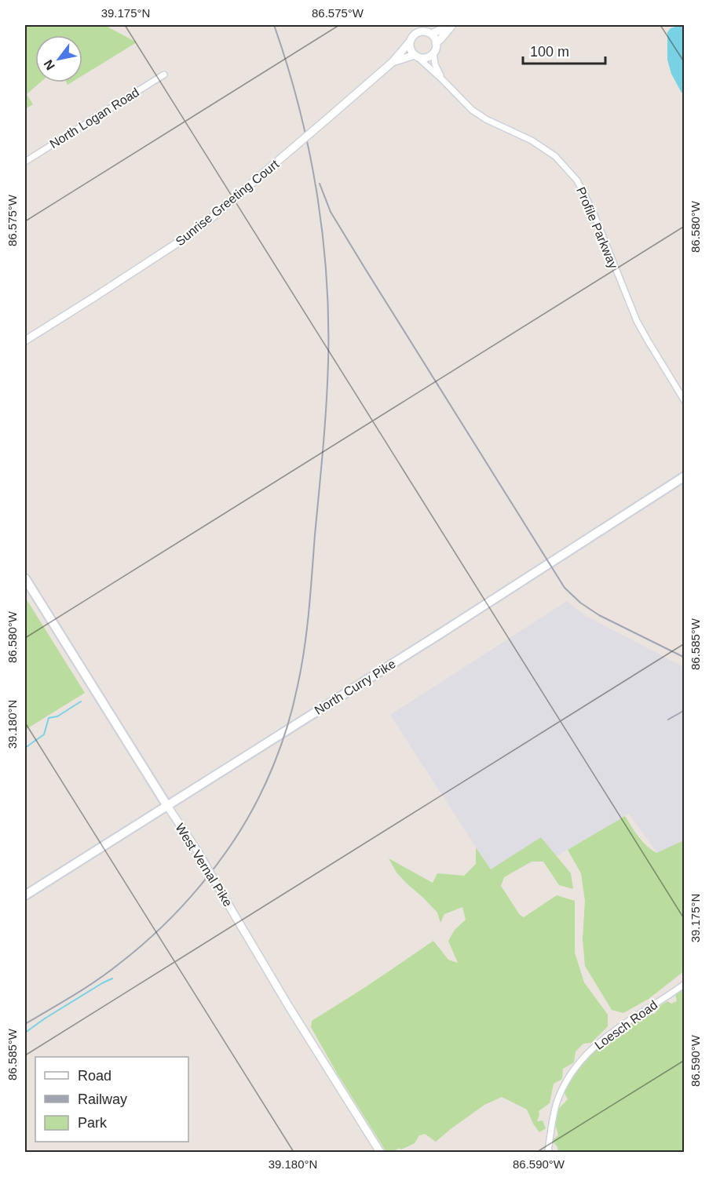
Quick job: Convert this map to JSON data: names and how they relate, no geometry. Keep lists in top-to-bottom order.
{
  "streets": {
    "main road": ["North Curry Pike", "West Vernal Pike"],
    "street": [
      "North Logan Road",
      "Sunrise Greeting Court",
      "Profile Parkway",
      "Loesch Road"
    ]
  },
  "crossings": [
    ["Sunrise Greeting Court", "Profile Parkway"],
    ["North Curry Pike", "West Vernal Pike"]
  ],
  "legend": ["Road", "Railway", "Park"],
  "scale_bar": "100 m",
  "north": "bottom left",
  "coordinates": [
    "39.175°N",
    "86.575°W",
    "86.580°W",
    "86.585°W",
    "39.180°N",
    "86.590°W"
  ]
}
